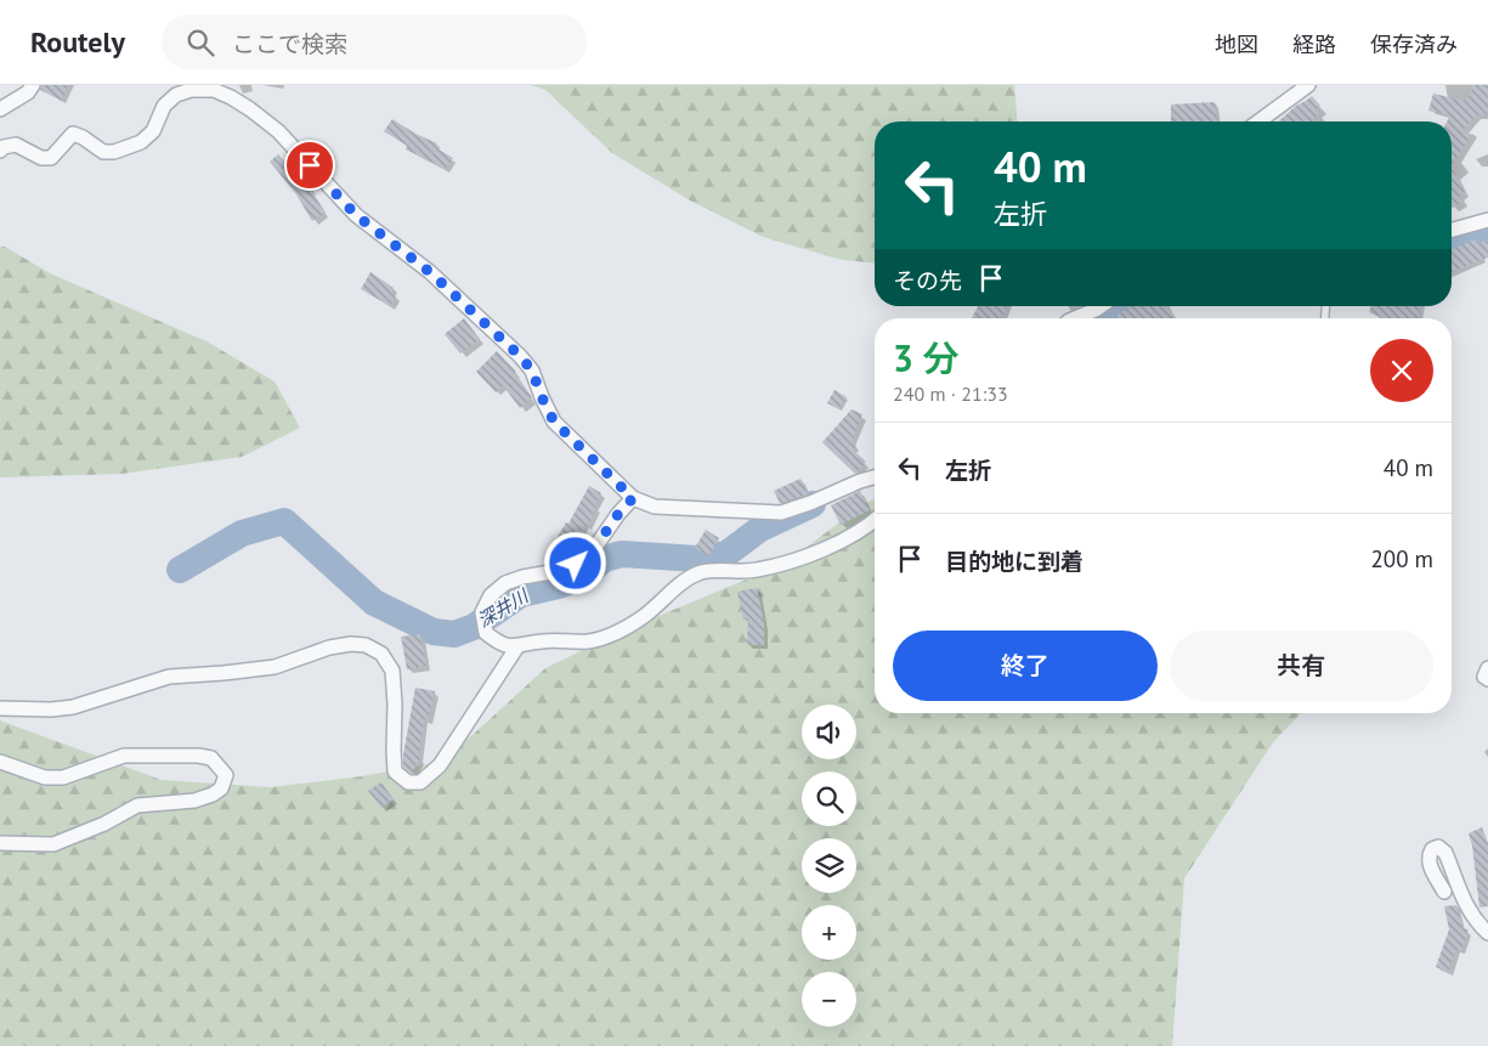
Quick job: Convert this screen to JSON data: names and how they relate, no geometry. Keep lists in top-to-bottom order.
{
  "water": ["深井川"],
  "page": {
    "header": "Routely",
    "search": "ここで検索",
    "nav": ["地図", "経路", "保存済み"],
    "turn": ["40 m", "左折"],
    "then": "その先",
    "heading": ["3 分", "240 m · 21:33"],
    "list": [
      {
        "name": "左折",
        "value": "40 m"
      },
      {
        "name": "目的地に到着",
        "value": "200 m"
      }
    ],
    "buttons": ["終了", "共有"],
    "map_buttons": ["+", "−"]
  }
}
